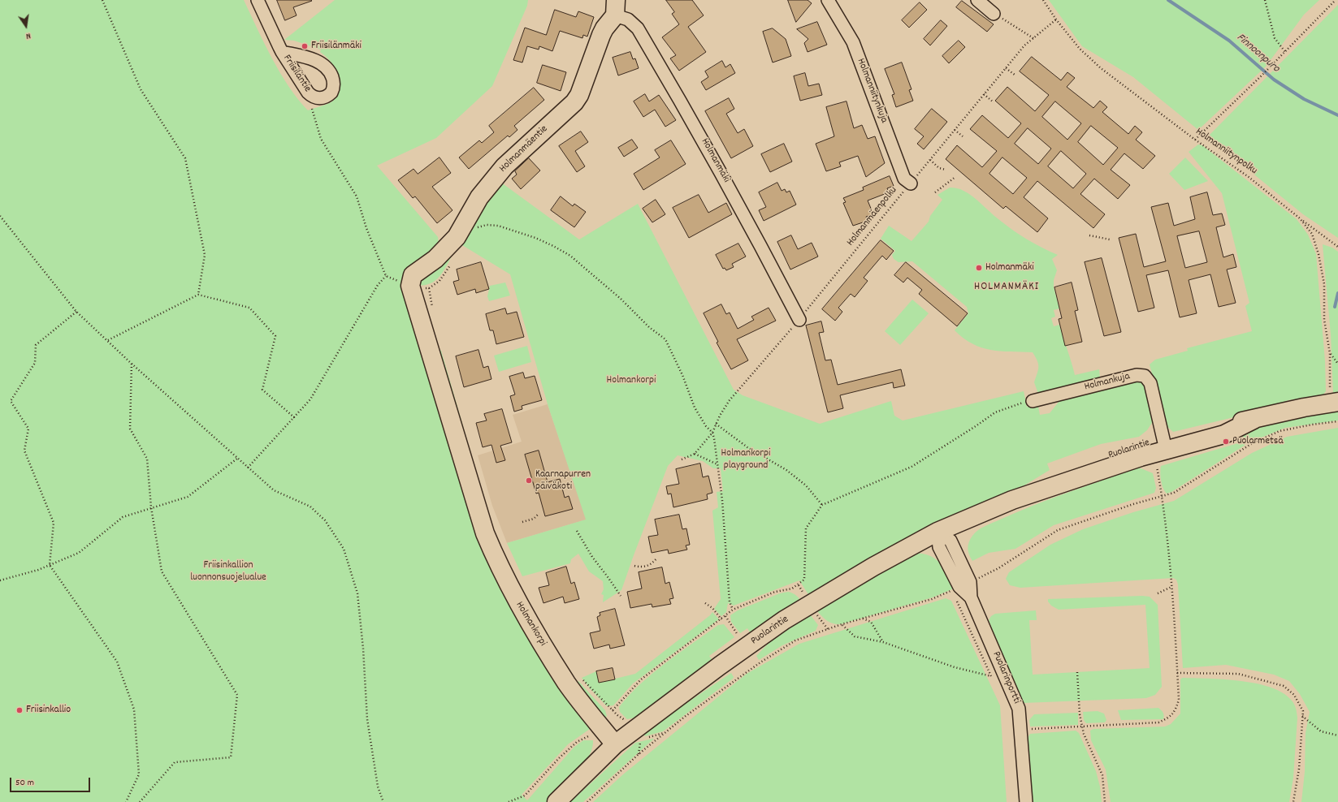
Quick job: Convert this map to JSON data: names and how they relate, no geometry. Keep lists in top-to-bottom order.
{
  "streets": {
    "main road": ["Holmanmäentie", "Puolarintie", "Holmankorpi"],
    "street": [
      "Friisiläntie",
      "Holmanniitynkuja",
      "Holmanmäki",
      "Holmankuja",
      "Puolarinportti"
    ],
    "path": ["Holmanniitynpolku", "Holmanmäenpolku"]
  },
  "crossings": [
    ["Holmanniitynkuja", "Holmanmäenpolku"],
    ["Holmanmäentie", "Holmanmäki"],
    ["Holmanmäentie", "Holmankorpi"],
    ["Holmanniitynpolku", "Holmanmäenpolku"],
    ["Holmanniitynpolku", "Puolarintie"],
    ["Holmanmäki", "Holmanmäenpolku"],
    ["Holmankuja", "Puolarintie"],
    ["Puolarintie", "Holmankorpi"],
    ["Puolarintie", "Puolarinportti"]
  ],
  "districts": ["HOLMANMÄKI"],
  "water": ["Finnoonpuro"],
  "parks": ["Holmankorpi", "Holmankorpi playground", "Friisinkallion luonnonsuojelualue"],
  "places": [
    "Friisilänmäki",
    "Holmanmäki",
    "Puolarmetsä",
    "Kaarnapurren päiväkoti",
    "Friisinkallio"
  ],
  "scale_bar": "50 m",
  "north": "bottom"
}
